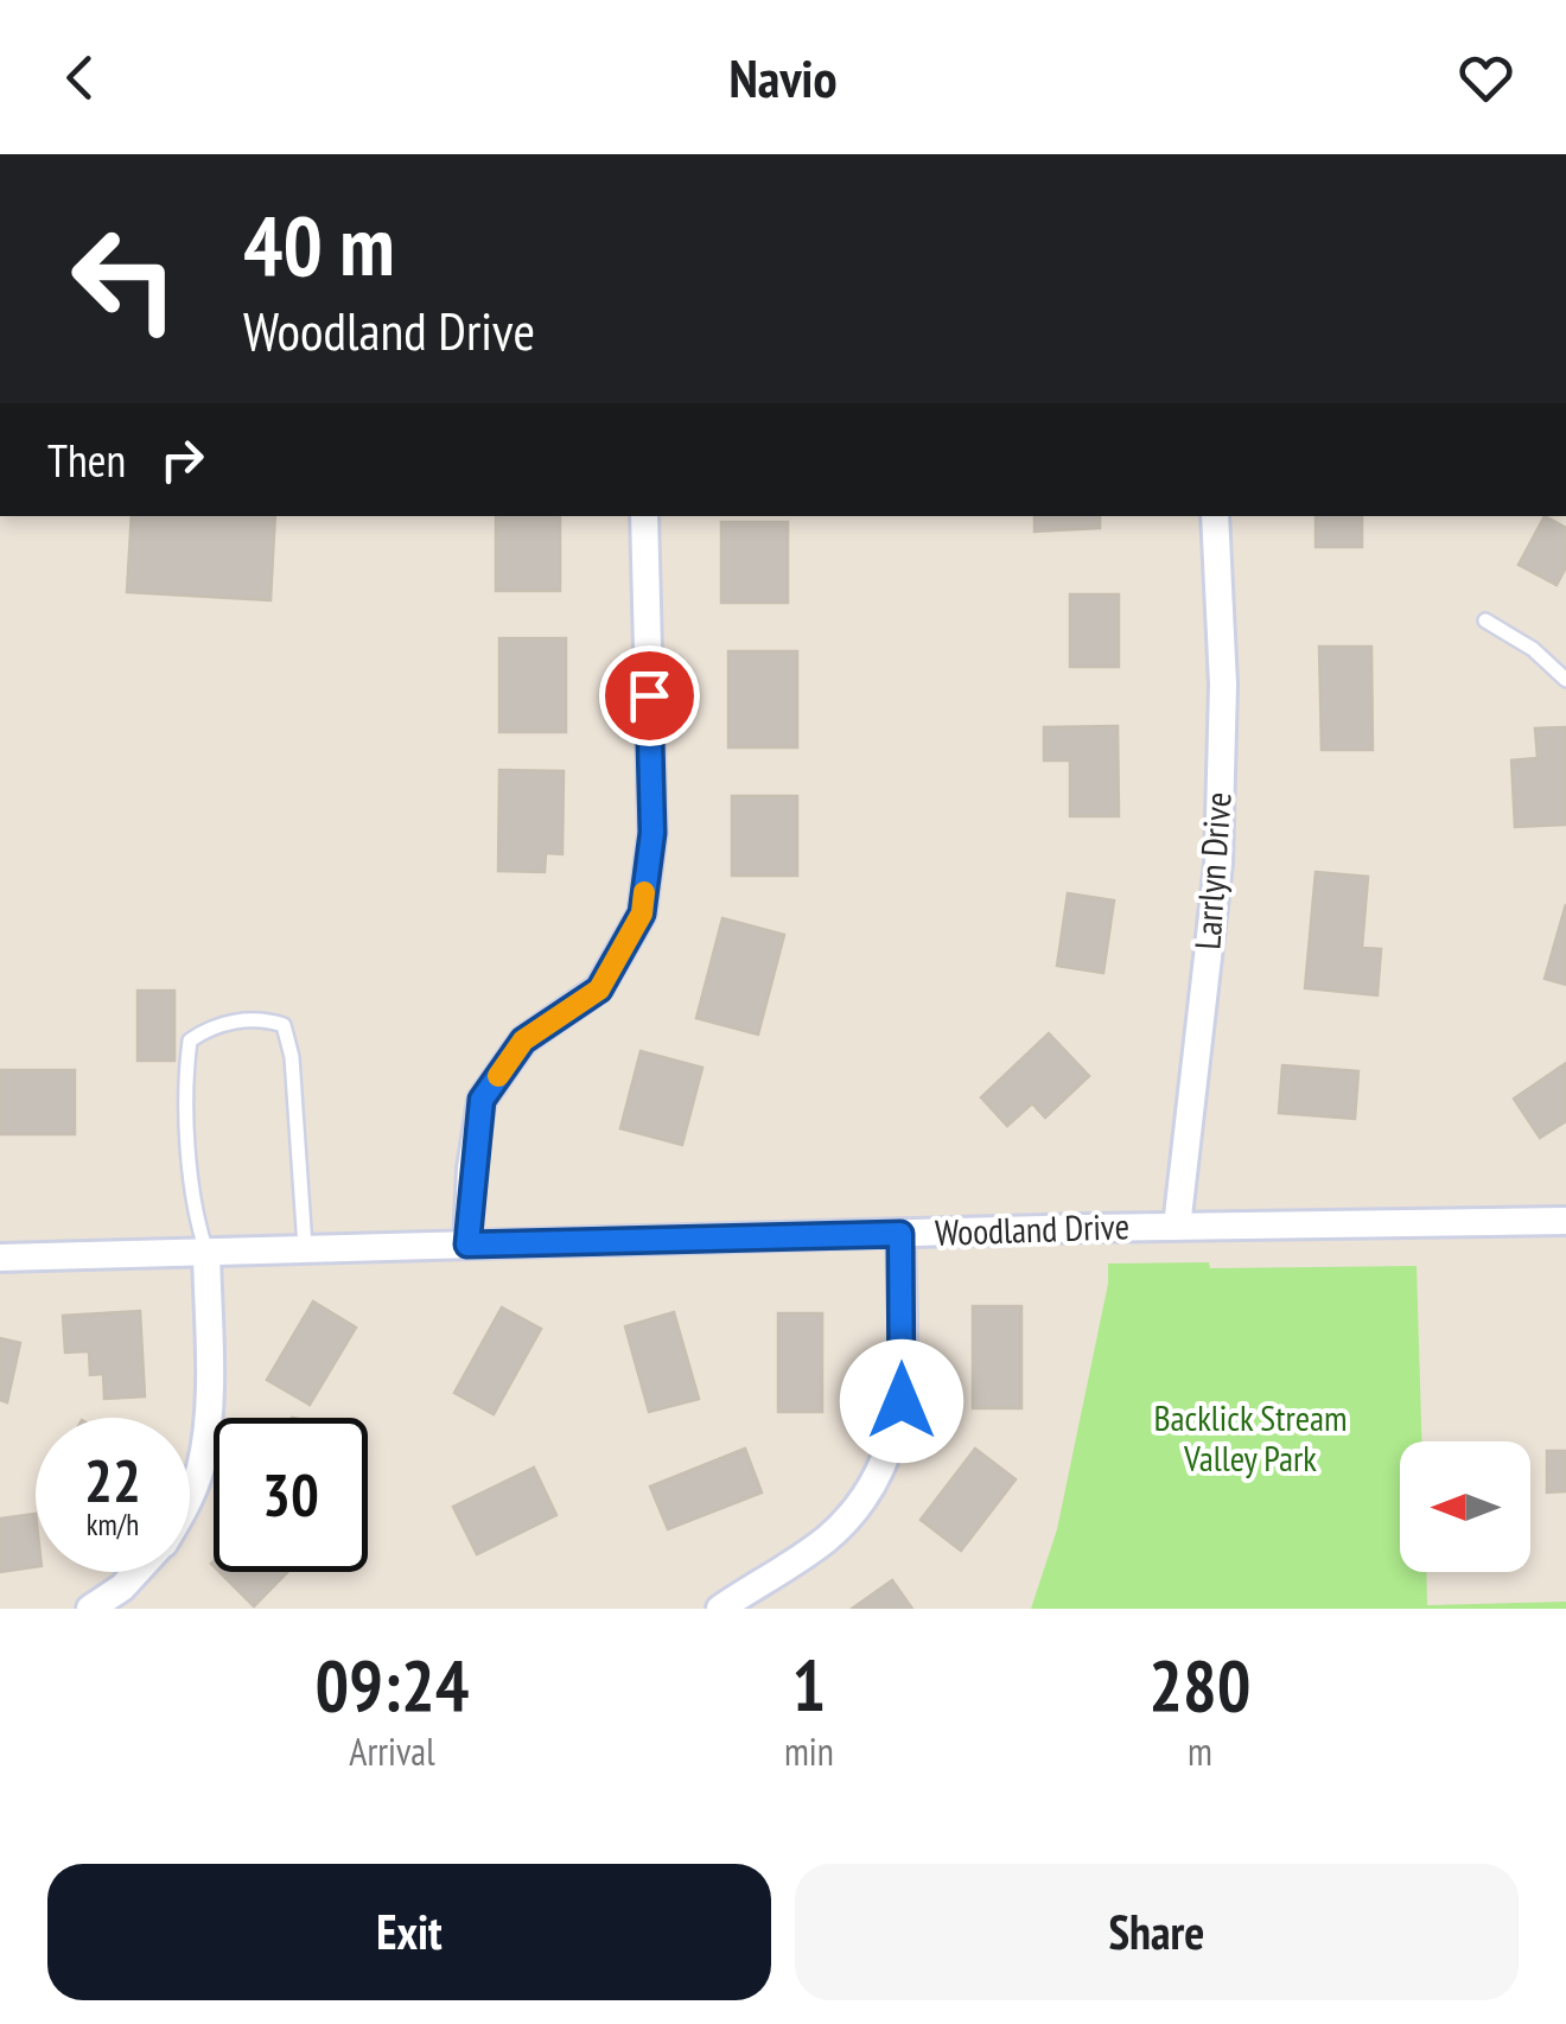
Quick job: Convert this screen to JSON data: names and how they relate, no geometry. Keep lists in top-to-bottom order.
{
  "streets": {
    "street": ["Larrlyn Drive", "Woodland Drive"]
  },
  "crossings": [
    ["Larrlyn Drive", "Woodland Drive"]
  ],
  "parks": ["Backlick Stream Valley Park"],
  "north": "left",
  "page": {
    "header": "Navio",
    "turn": ["40 m", "Woodland Drive"],
    "then": "Then",
    "speed": "22 km/h",
    "limit": "30",
    "eta": [
      "09:24",
      "Arrival",
      "1",
      "min",
      "280",
      "m"
    ],
    "buttons": ["Exit", "Share"]
  }
}
